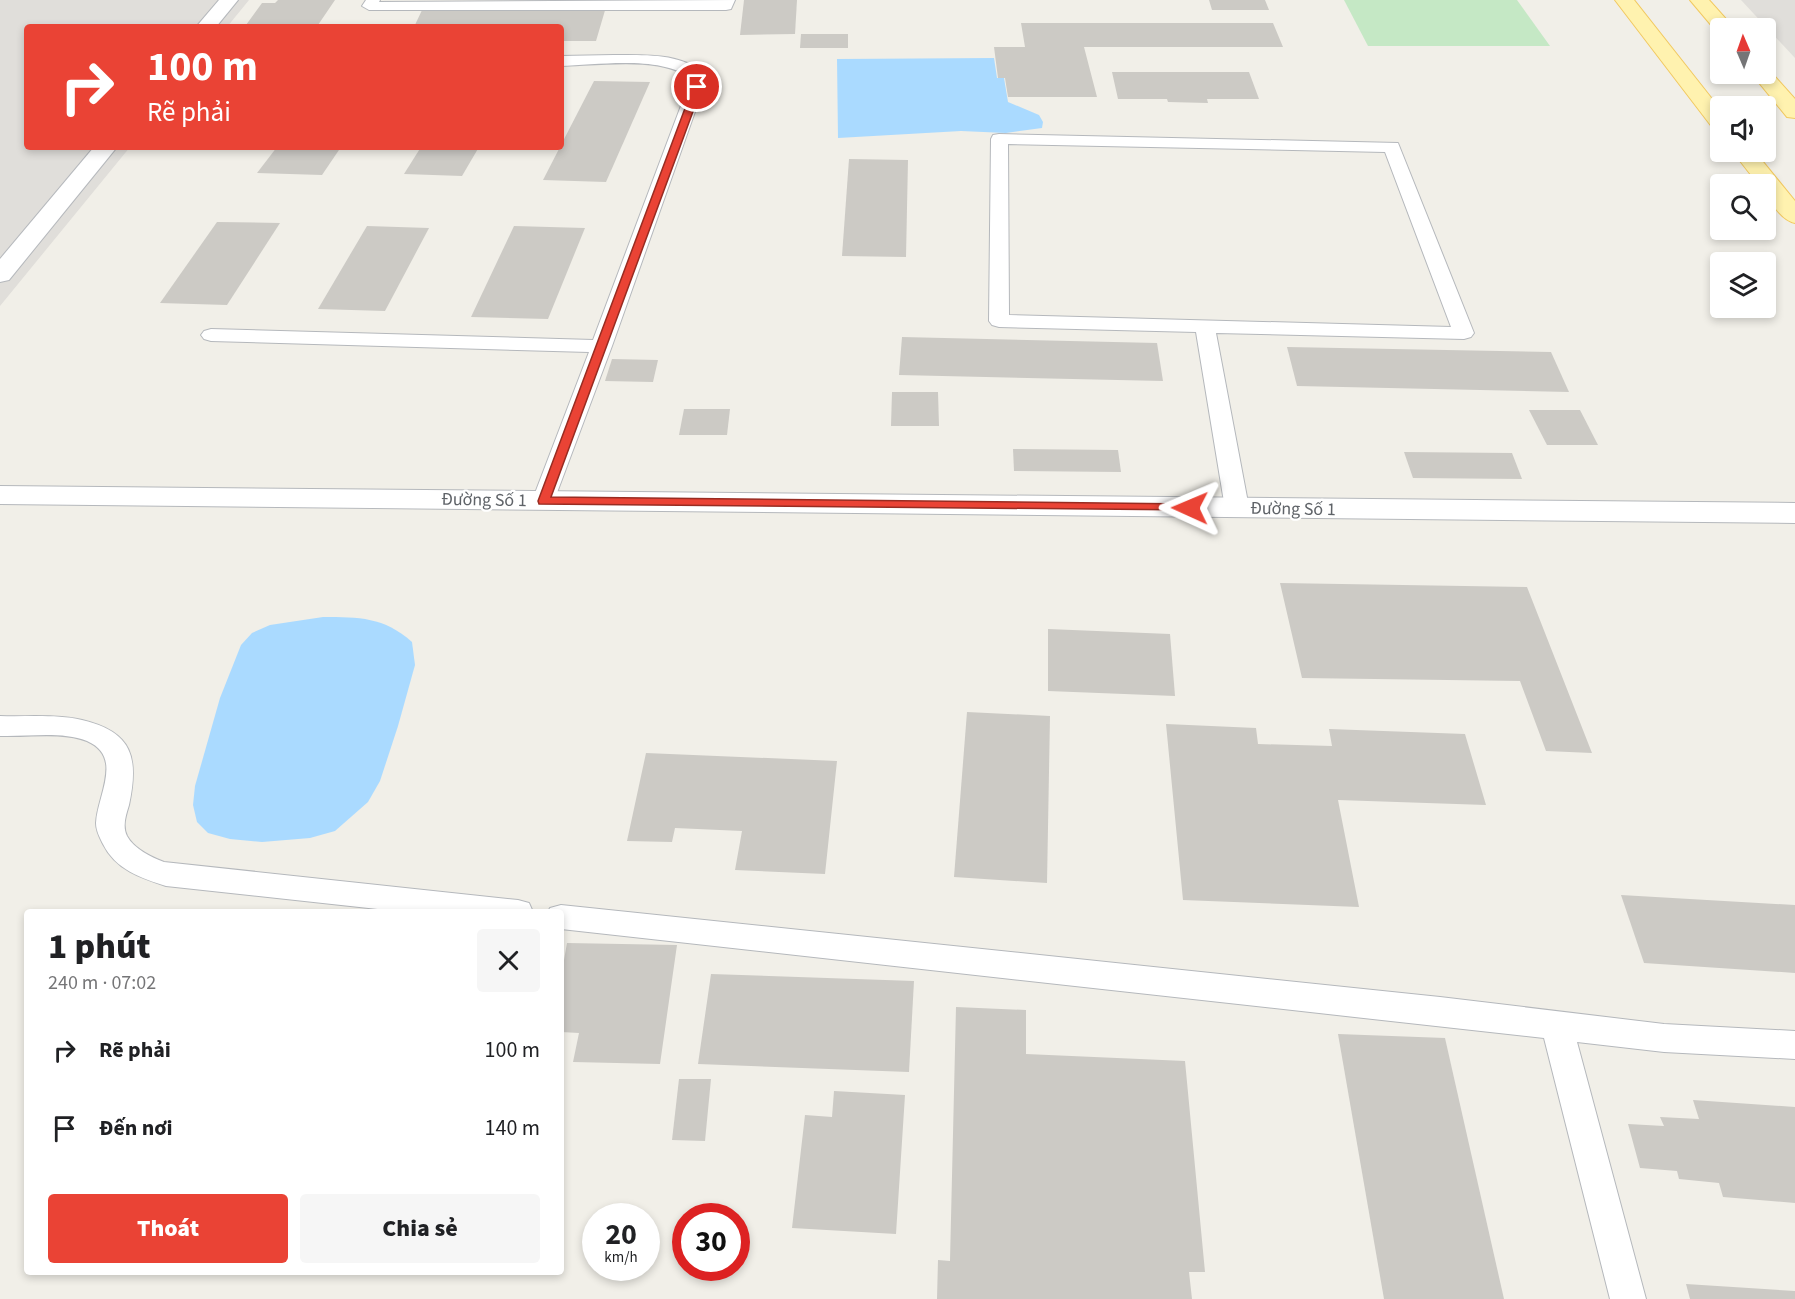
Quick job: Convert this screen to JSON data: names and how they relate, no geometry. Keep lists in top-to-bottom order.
{
  "streets": {
    "street": ["Đường Số 1"]
  },
  "north": "top",
  "page": {
    "turn": ["100 m", "Rẽ phải"],
    "heading": ["1 phút", "240 m · 07:02"],
    "list": [
      {
        "name": "Rẽ phải",
        "value": "100 m"
      },
      {
        "name": "Đến nơi",
        "value": "140 m"
      }
    ],
    "buttons": ["Thoát", "Chia sẻ"],
    "speed": "20 km/h",
    "limit": "30"
  }
}
